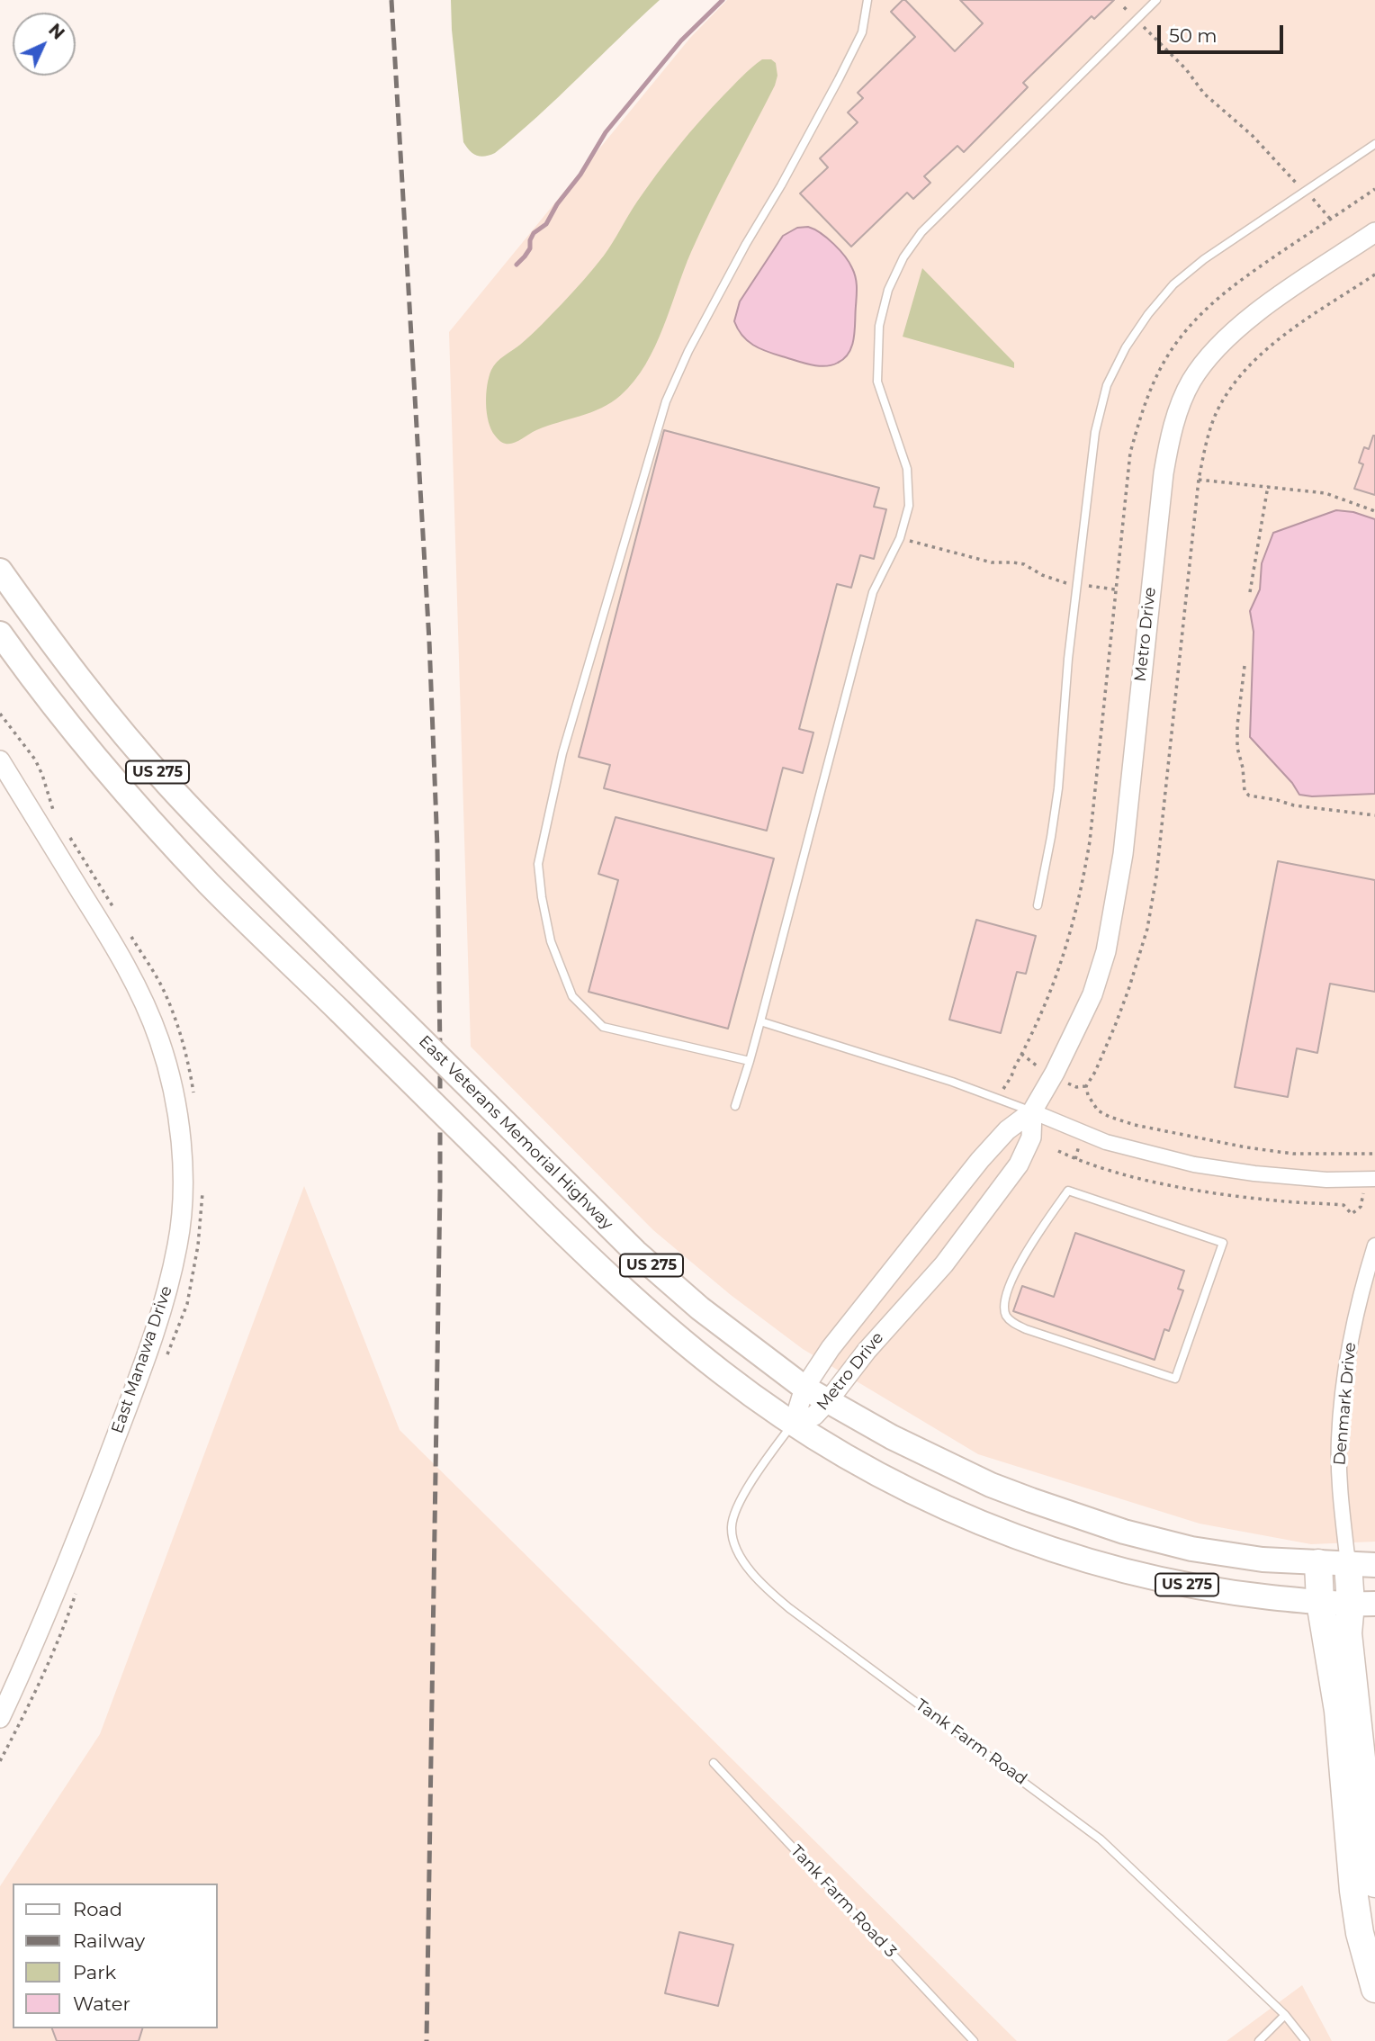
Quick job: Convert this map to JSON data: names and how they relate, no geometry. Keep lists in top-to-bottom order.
{
  "streets": {
    "main road": ["US 275", "East Veterans Memorial Highway"],
    "street": ["Metro Drive", "East Manawa Drive", "Denmark Drive"],
    "lane": ["Tank Farm Road", "Tank Farm Road 3"]
  },
  "crossings": [
    ["Metro Drive", "US 275"],
    ["Metro Drive", "East Veterans Memorial Highway"],
    ["Metro Drive", "Tank Farm Road"],
    ["US 275", "Tank Farm Road"],
    ["East Veterans Memorial Highway", "Denmark Drive"]
  ],
  "legend": [
    "Road",
    "Railway",
    "Park",
    "Water"
  ],
  "scale_bar": "50 m",
  "north": "top right"
}
